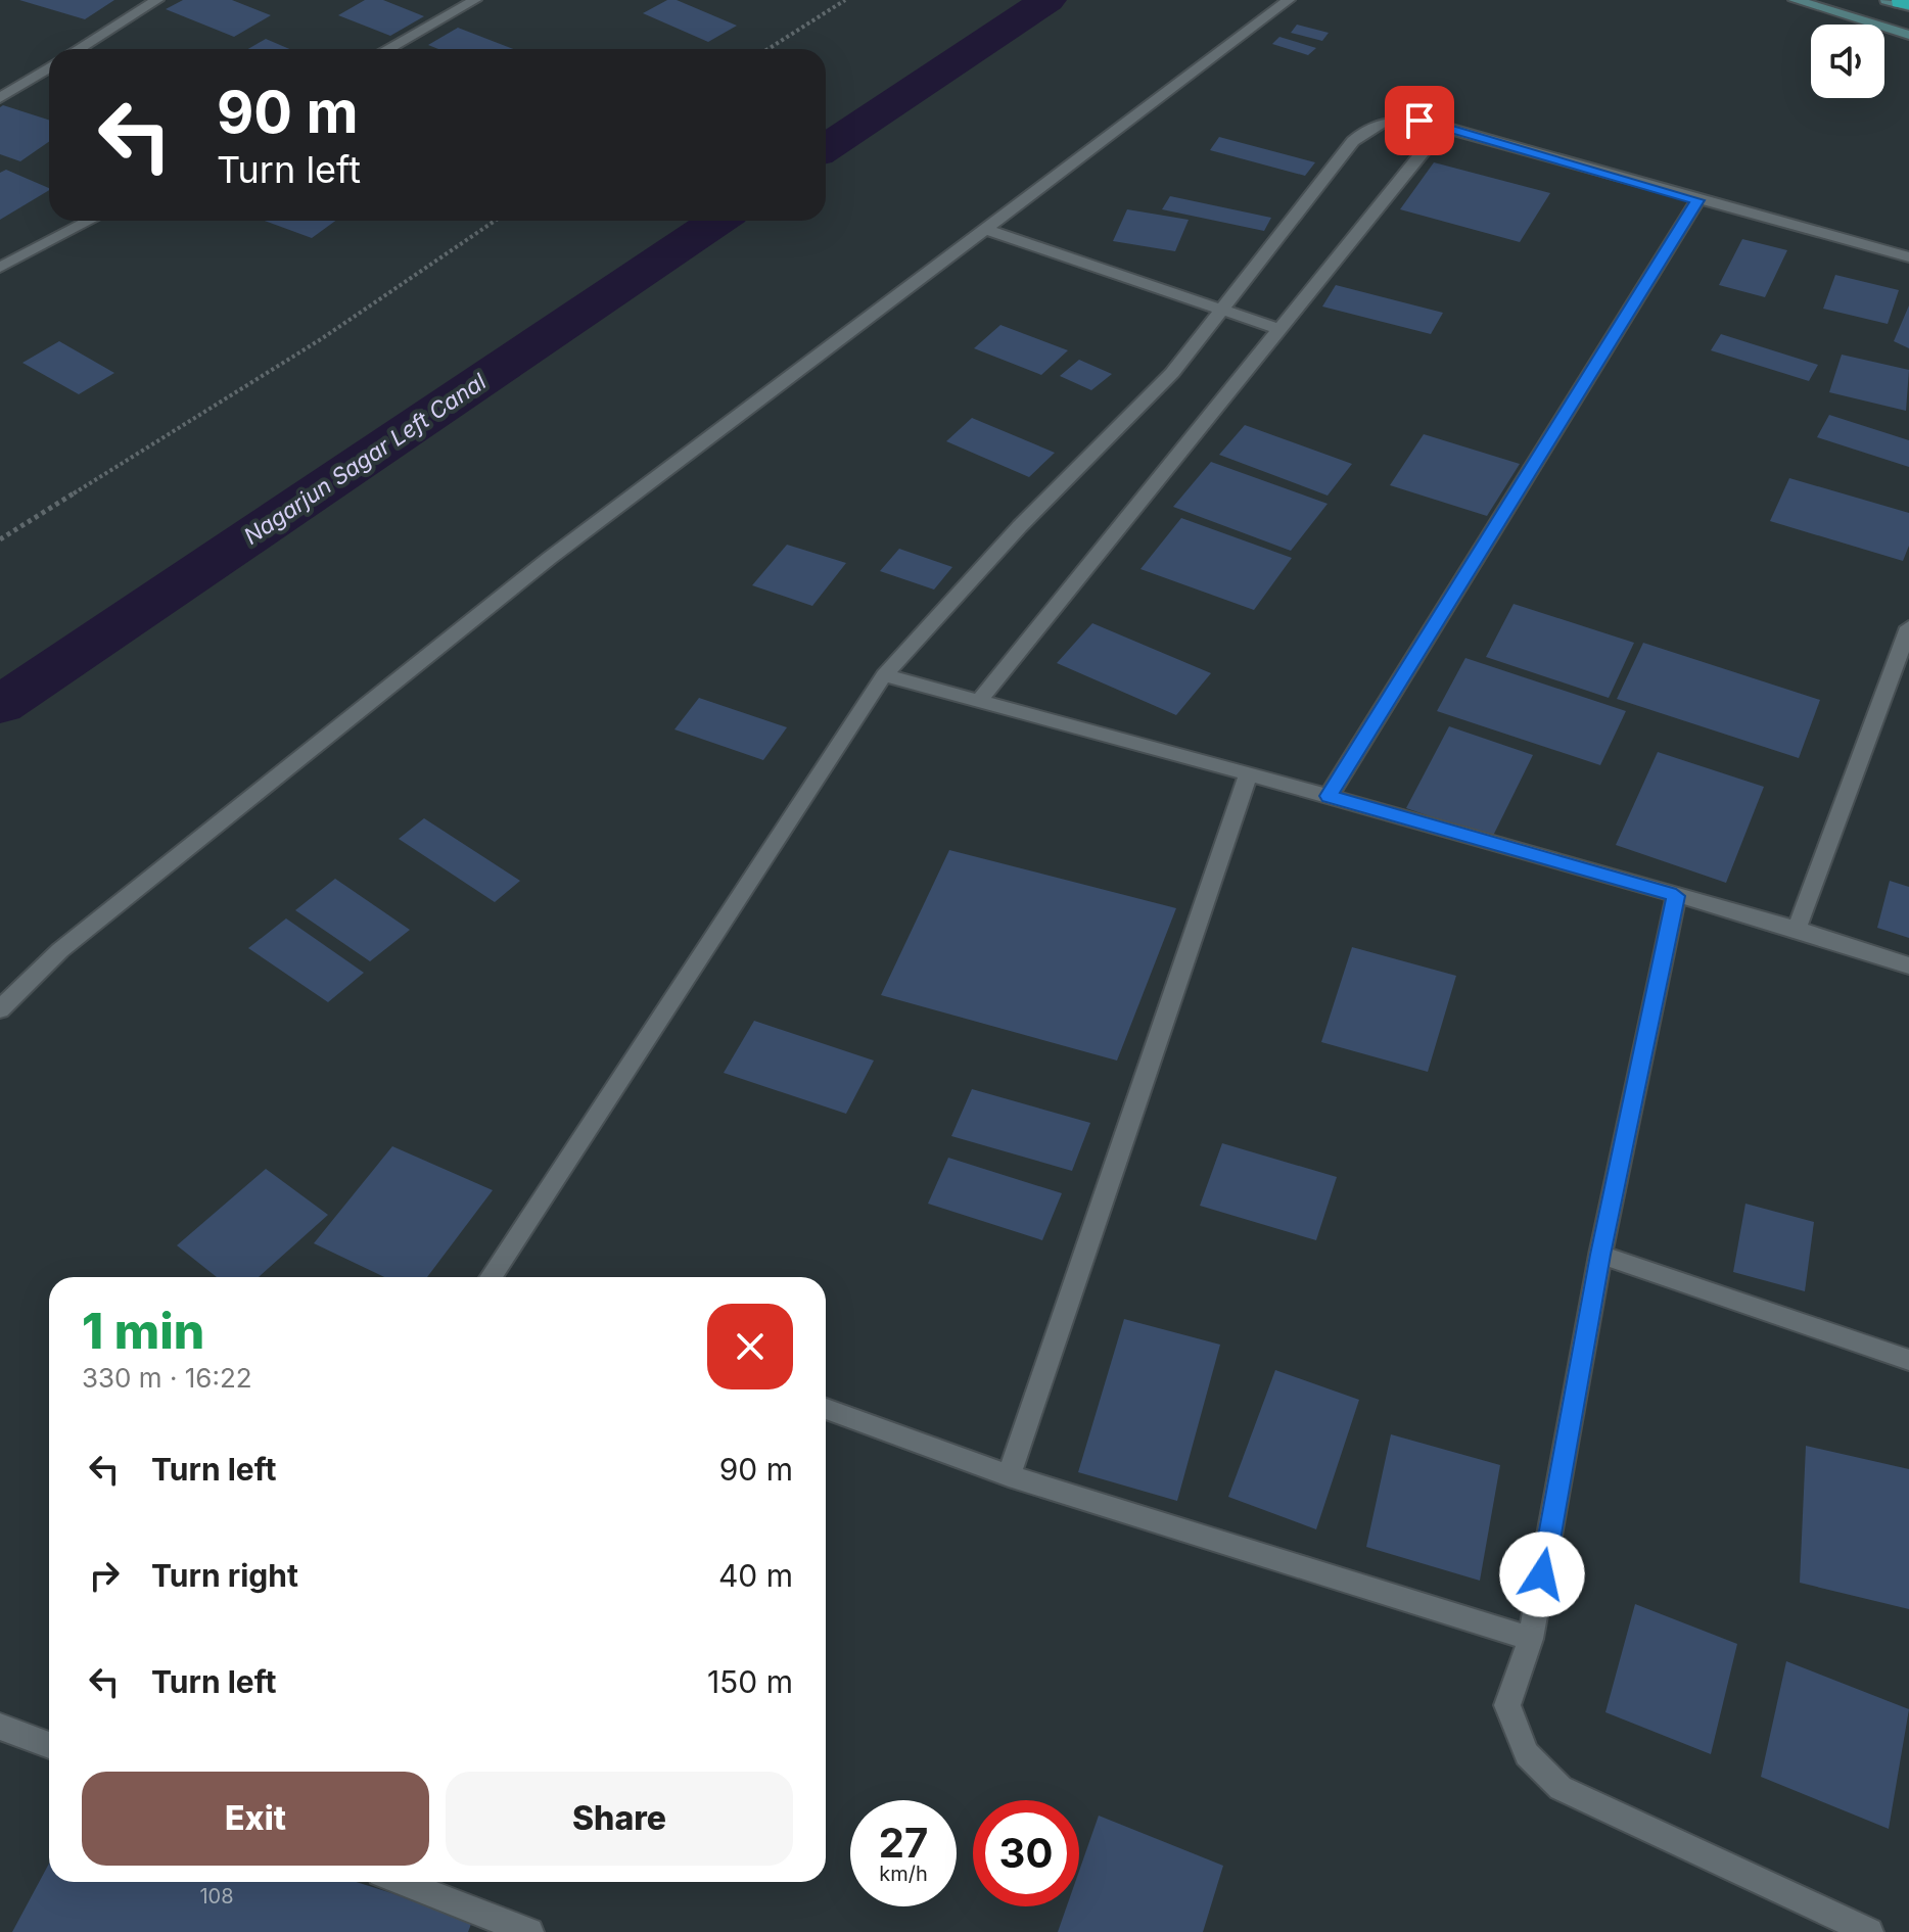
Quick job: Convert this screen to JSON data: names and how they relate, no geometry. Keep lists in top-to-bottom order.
{
  "water": ["Nagarjun Sagar Left Canal"],
  "house_numbers": ["108"],
  "page": {
    "turn": ["90 m", "Turn left"],
    "heading": ["1 min", "330 m · 16:22"],
    "list": [
      {
        "name": "Turn left",
        "value": "90 m"
      },
      {
        "name": "Turn right",
        "value": "40 m"
      },
      {
        "name": "Turn left",
        "value": "150 m"
      }
    ],
    "buttons": ["Exit", "Share"],
    "speed": "27 km/h",
    "limit": "30"
  }
}
